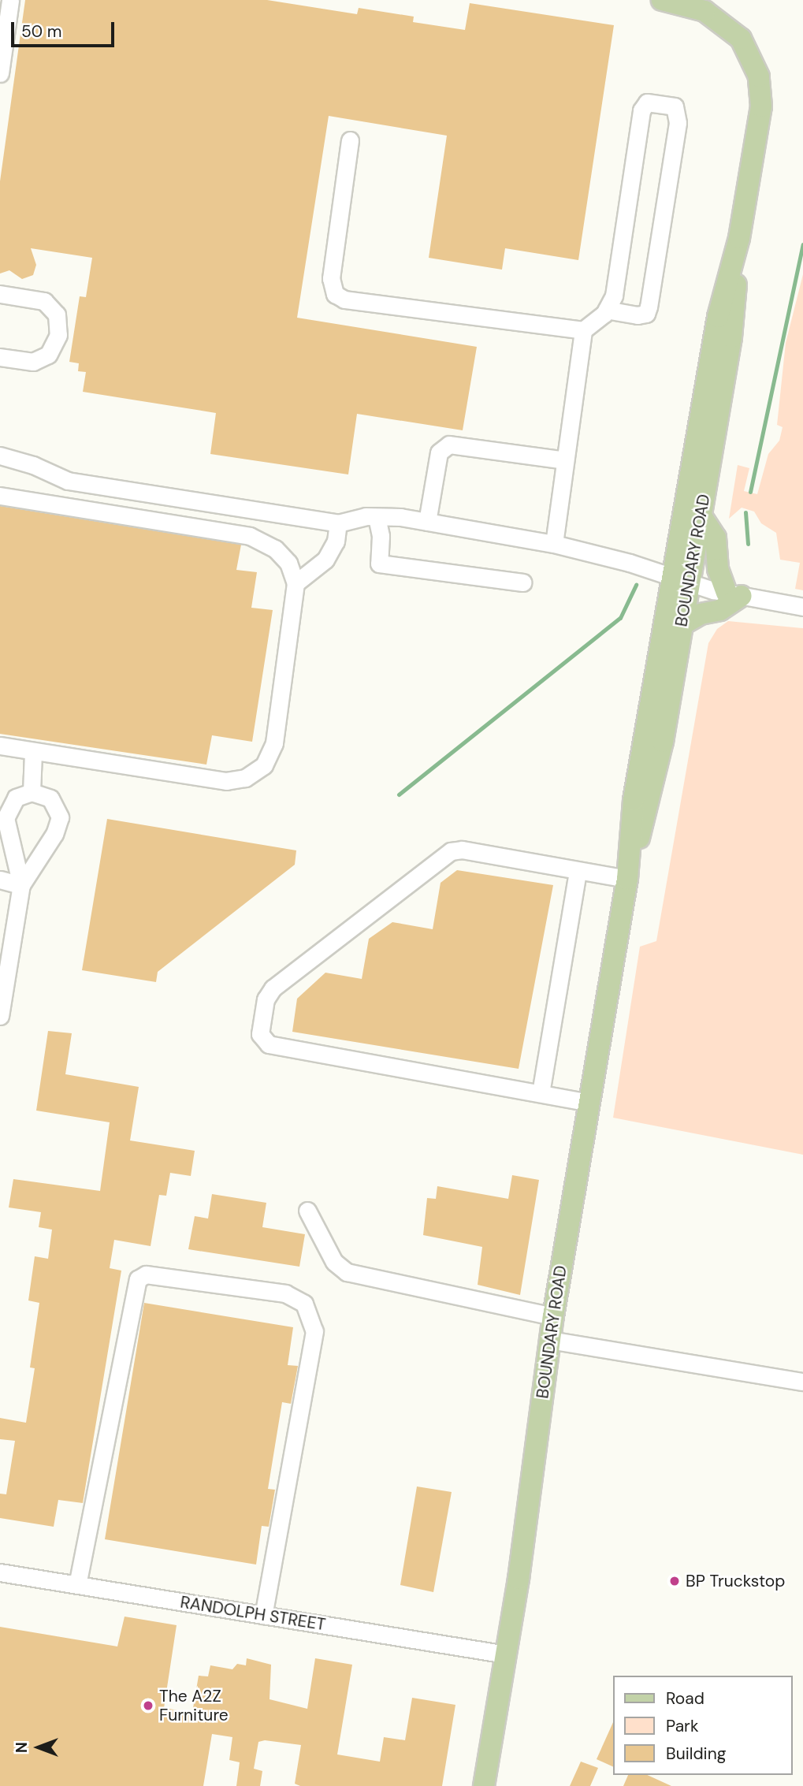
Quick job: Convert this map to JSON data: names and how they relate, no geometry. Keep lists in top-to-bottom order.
{
  "streets": {
    "main road": ["BOUNDARY ROAD"],
    "street": ["RANDOLPH STREET"]
  },
  "crossings": [
    ["BOUNDARY ROAD", "RANDOLPH STREET"]
  ],
  "places": ["BP Truckstop", "The A2Z Furniture"],
  "legend": ["Road", "Park", "Building"],
  "scale_bar": "50 m",
  "north": "left"
}
